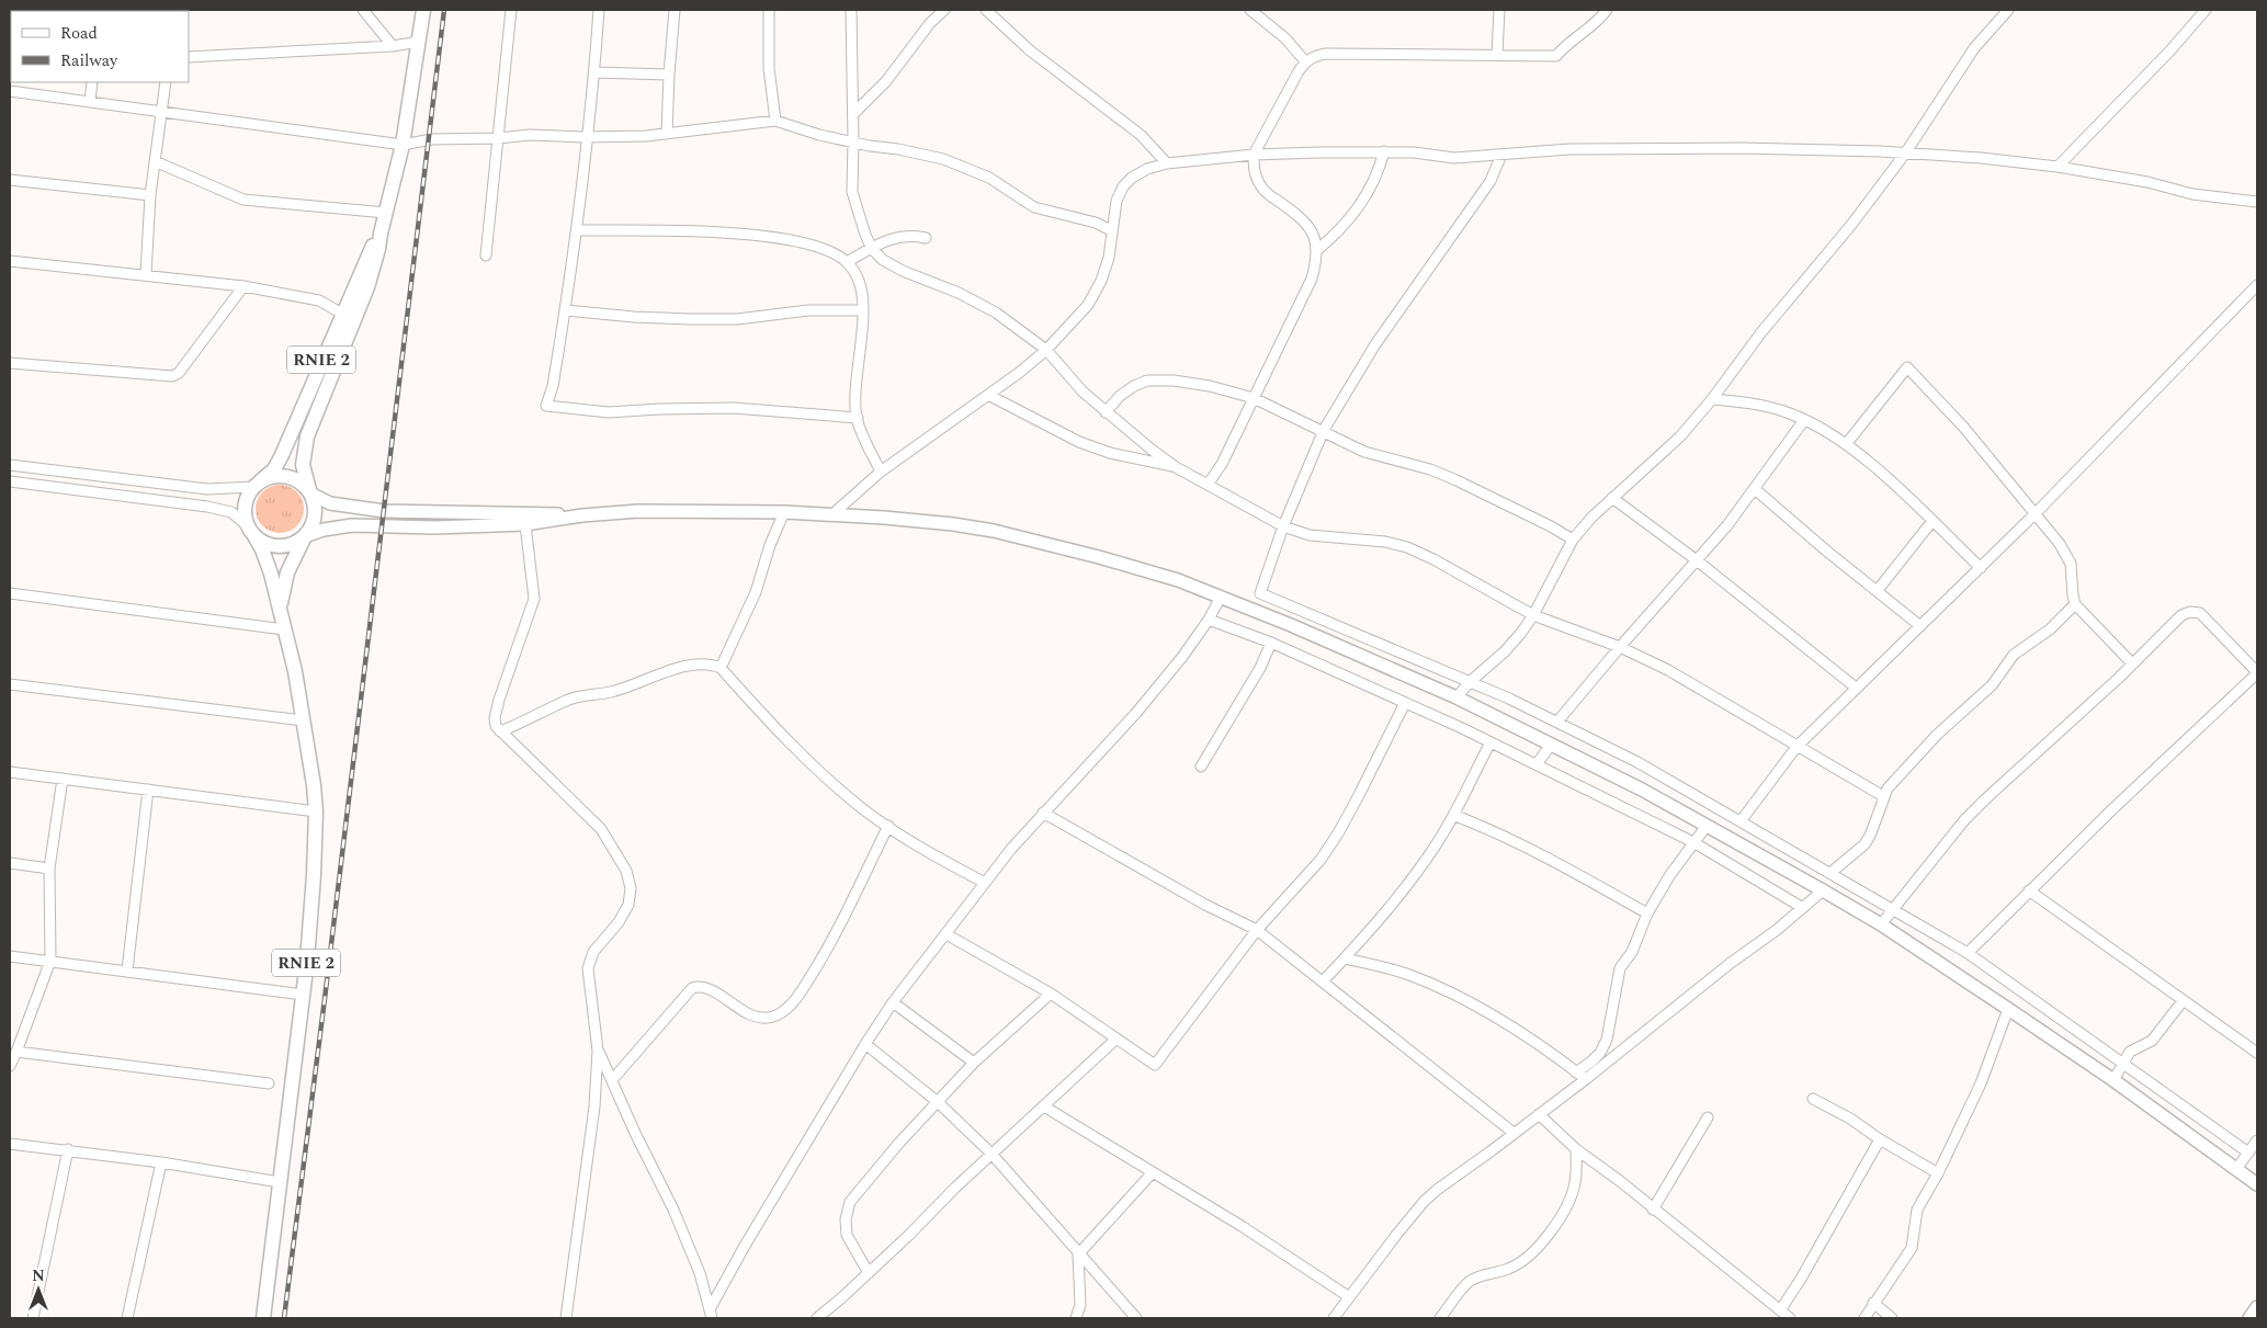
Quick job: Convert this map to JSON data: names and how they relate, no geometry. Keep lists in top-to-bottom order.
{
  "streets": {
    "highway": ["RNIE 2"]
  },
  "legend": ["Road", "Railway"],
  "north": "top"
}
